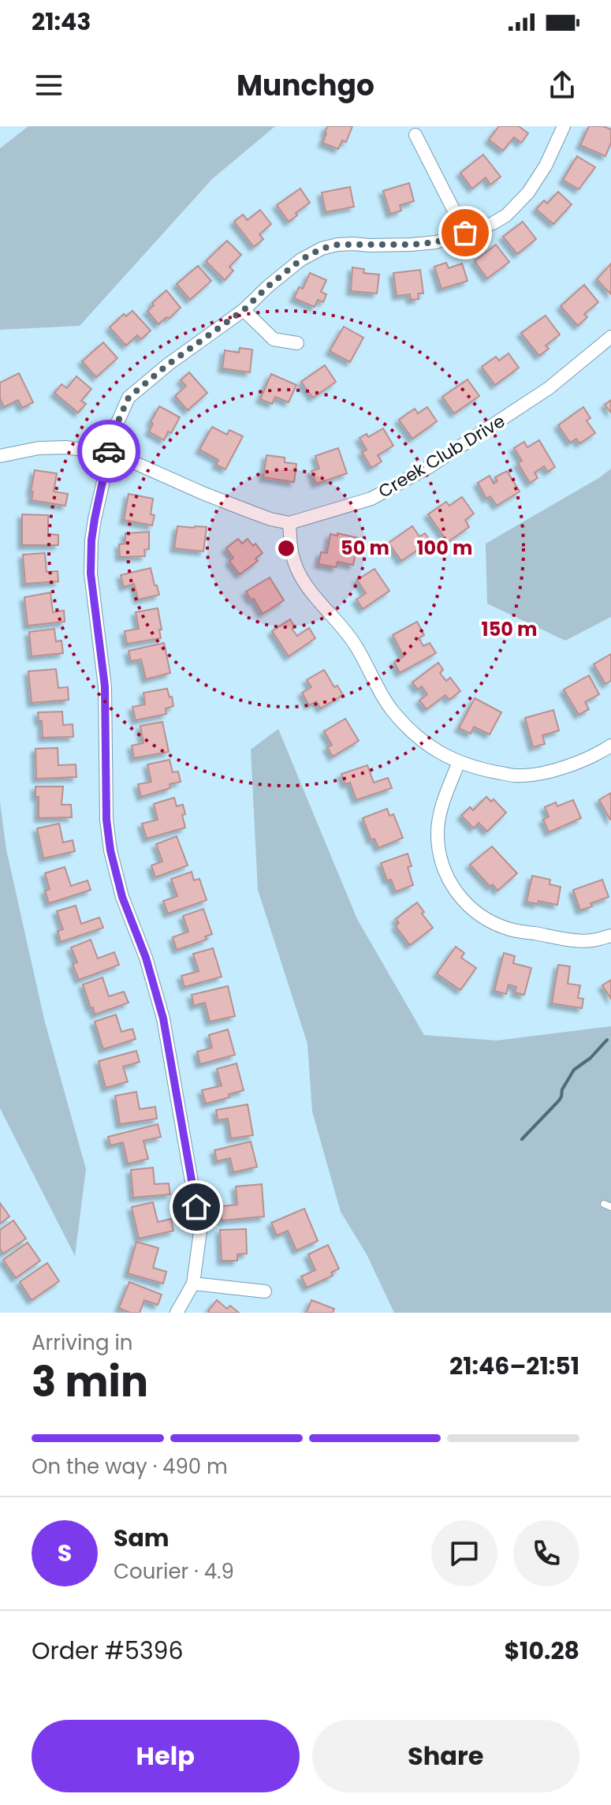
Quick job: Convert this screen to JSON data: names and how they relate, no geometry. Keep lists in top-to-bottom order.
{
  "streets": {
    "street": ["Creek Club Drive"]
  },
  "page": {
    "status": "21:43",
    "header": "Munchgo",
    "heading": ["3 min", "Arriving in", "21:46–21:51"],
    "panel": [
      "Sam",
      "Courier · 4.9",
      "Order #5396",
      "$10.28"
    ],
    "bar": "On the way · 490 m",
    "round": "S",
    "buttons": ["Help", "Share"]
  },
  "rings": ["50 m", "100 m", "150 m"]
}
